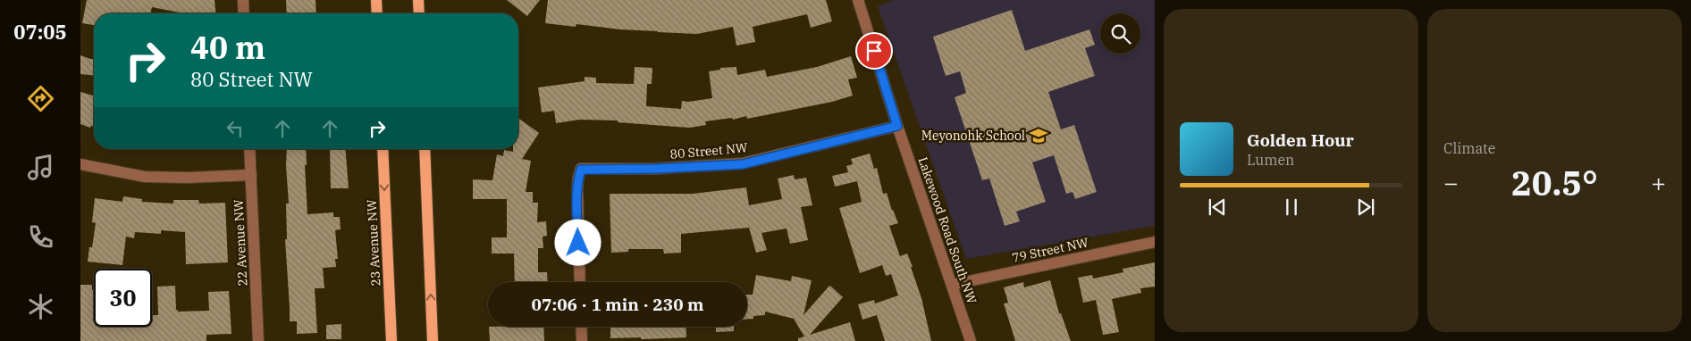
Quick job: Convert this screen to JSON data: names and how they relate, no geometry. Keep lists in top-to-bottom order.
{
  "streets": {
    "main road": ["23 Avenue NW"],
    "street": [
      "80 Street NW",
      "Lakewood Road South NW",
      "22 Avenue NW",
      "79 Street NW"
    ]
  },
  "crossings": [
    ["80 Street NW", "Lakewood Road South NW"],
    ["Lakewood Road South NW", "79 Street NW"]
  ],
  "places": {
    "school or university": ["Meyonohk School"]
  },
  "page": {
    "tabs": "07:05",
    "tile": "Climate",
    "turn": ["40 m", "80 Street NW"],
    "song": ["Golden Hour", "Lumen"],
    "heat": ["−", "20.5°", "+"],
    "limit": "30",
    "trip": "07:06 · 1 min · 230 m"
  }
}
